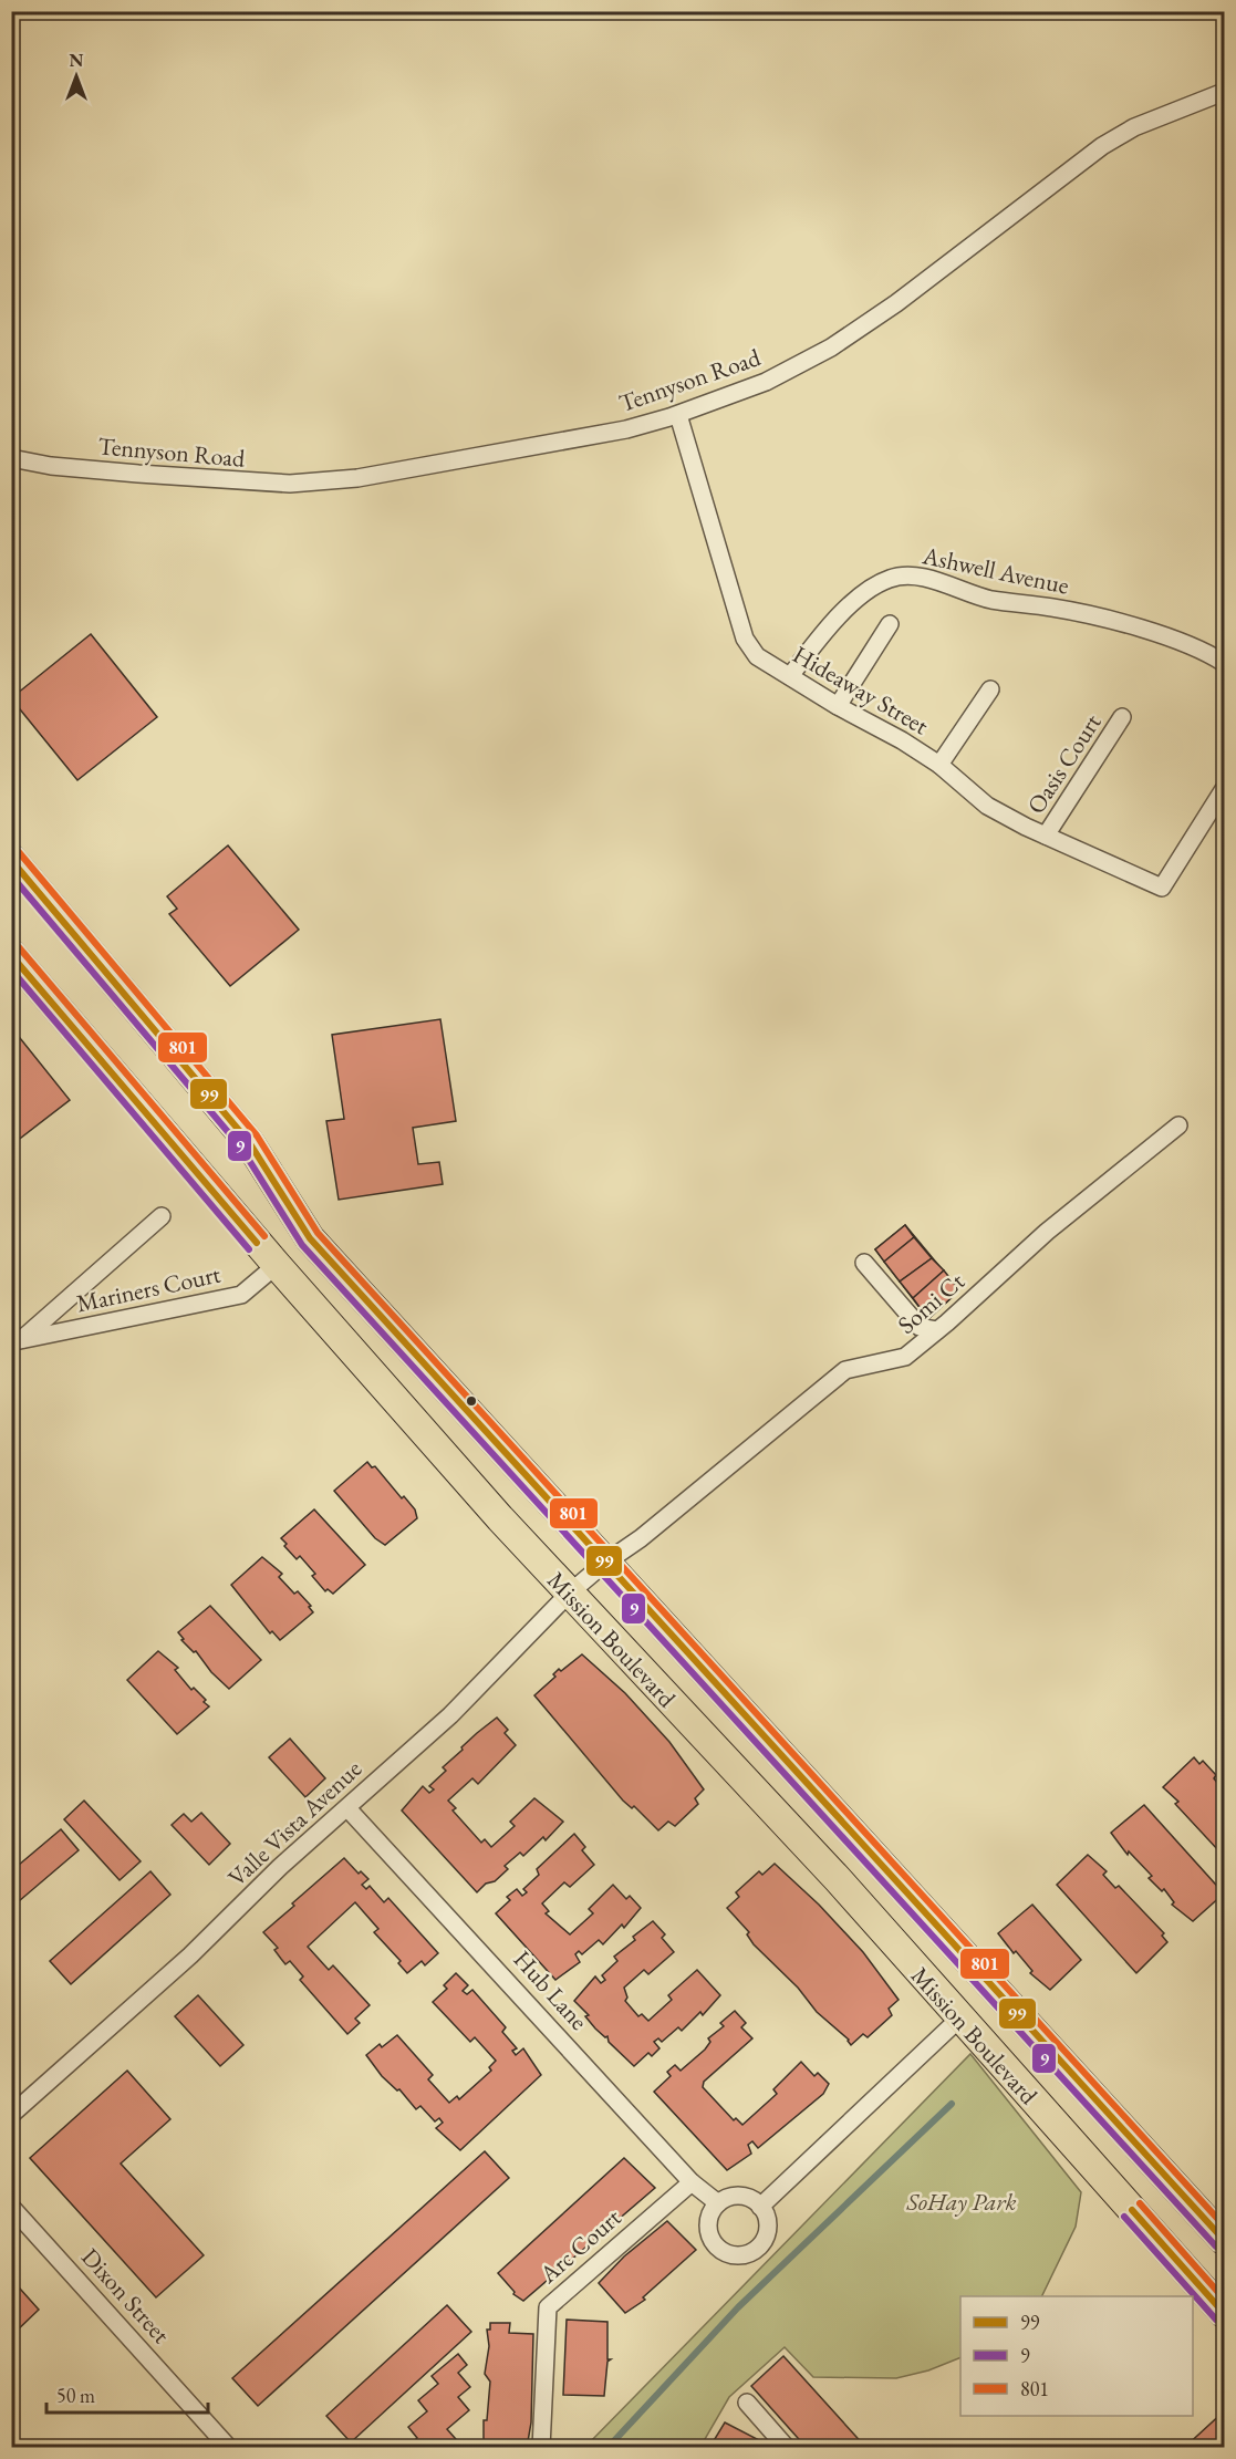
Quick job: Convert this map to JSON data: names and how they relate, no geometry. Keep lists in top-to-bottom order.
{
  "streets": {
    "main road": ["Mission Boulevard"],
    "street": [
      "Tennyson Road",
      "Ashwell Avenue",
      "Hideaway Street",
      "Oasis Court",
      "Mariners Court",
      "Somi Ct",
      "Valle Vista Avenue",
      "Hub Lane",
      "Arc Court",
      "Dixon Street"
    ]
  },
  "crossings": [
    ["Tennyson Road", "Hideaway Street"],
    ["Ashwell Avenue", "Hideaway Street"],
    ["Hideaway Street", "Oasis Court"],
    ["Mariners Court", "Mission Boulevard"],
    ["Somi Ct", "Mission Boulevard"],
    ["Somi Ct", "Valle Vista Avenue"],
    ["Mission Boulevard", "Valle Vista Avenue"],
    ["Valle Vista Avenue", "Hub Lane"],
    ["Hub Lane", "Arc Court"]
  ],
  "parks": ["SoHay Park"],
  "lines": ["transit line 801", "transit line 99", "transit line 9"],
  "legend": ["99", "9", "801"],
  "scale_bar": "50 m",
  "north": "top"
}
